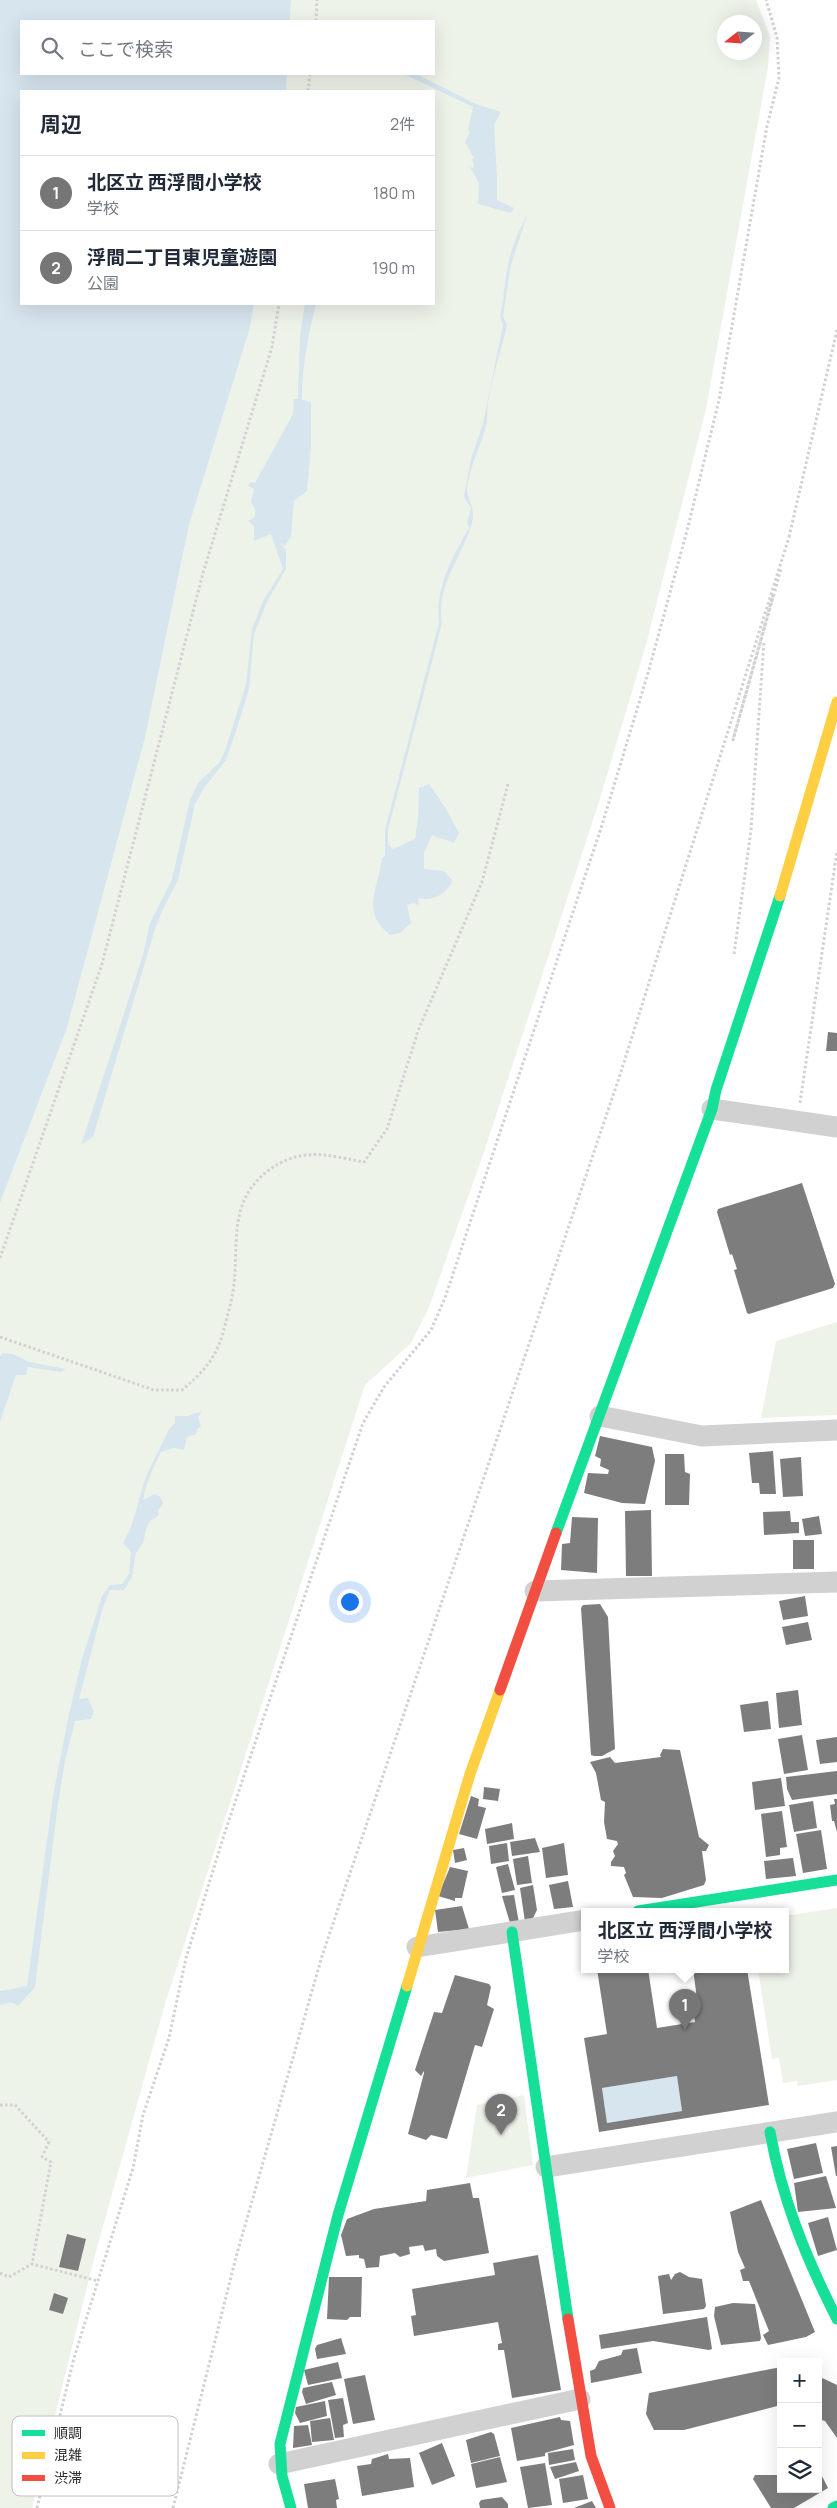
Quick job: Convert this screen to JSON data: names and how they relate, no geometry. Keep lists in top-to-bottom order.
{
  "legend": ["順調", "混雑", "渋滞"],
  "north": "left",
  "page": {
    "search": "ここで検索",
    "heading": ["周辺", "2件"],
    "list": [
      {
        "mark": "1",
        "name": "北区立 西浮間小学校",
        "note": "学校",
        "value": "180 m"
      },
      {
        "mark": "2",
        "name": "浮間二丁目東児童遊園",
        "note": "公園",
        "value": "190 m"
      }
    ],
    "popup": ["北区立 西浮間小学校", "学校"],
    "pins": ["1", "2"],
    "map_buttons": ["+", "−"]
  }
}
